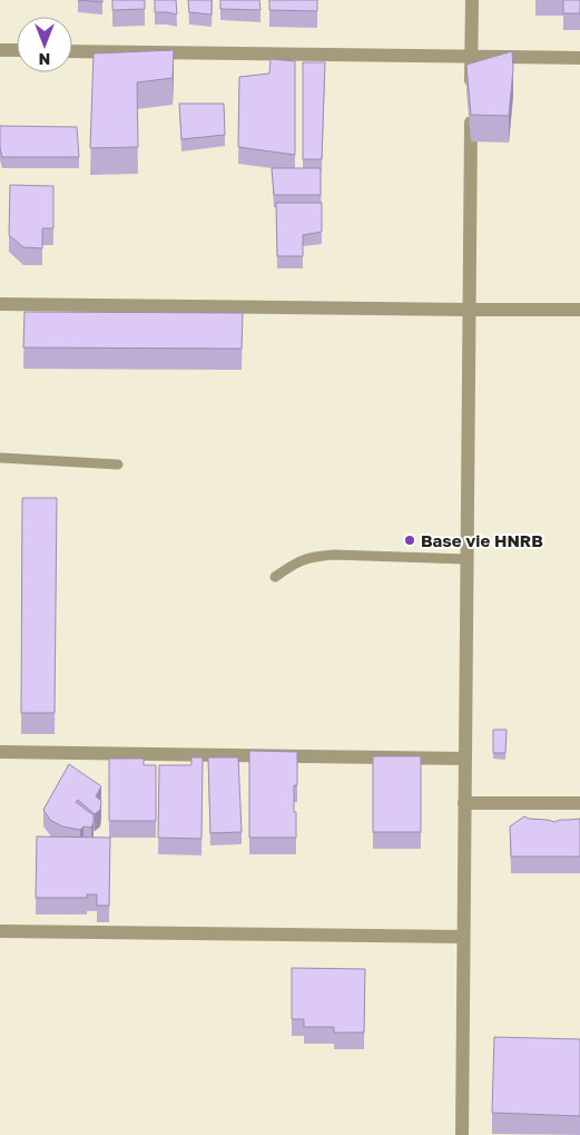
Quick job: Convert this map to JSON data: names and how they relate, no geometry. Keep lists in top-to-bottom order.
{
  "places": ["Base vie HNRB"],
  "north": "bottom"
}
